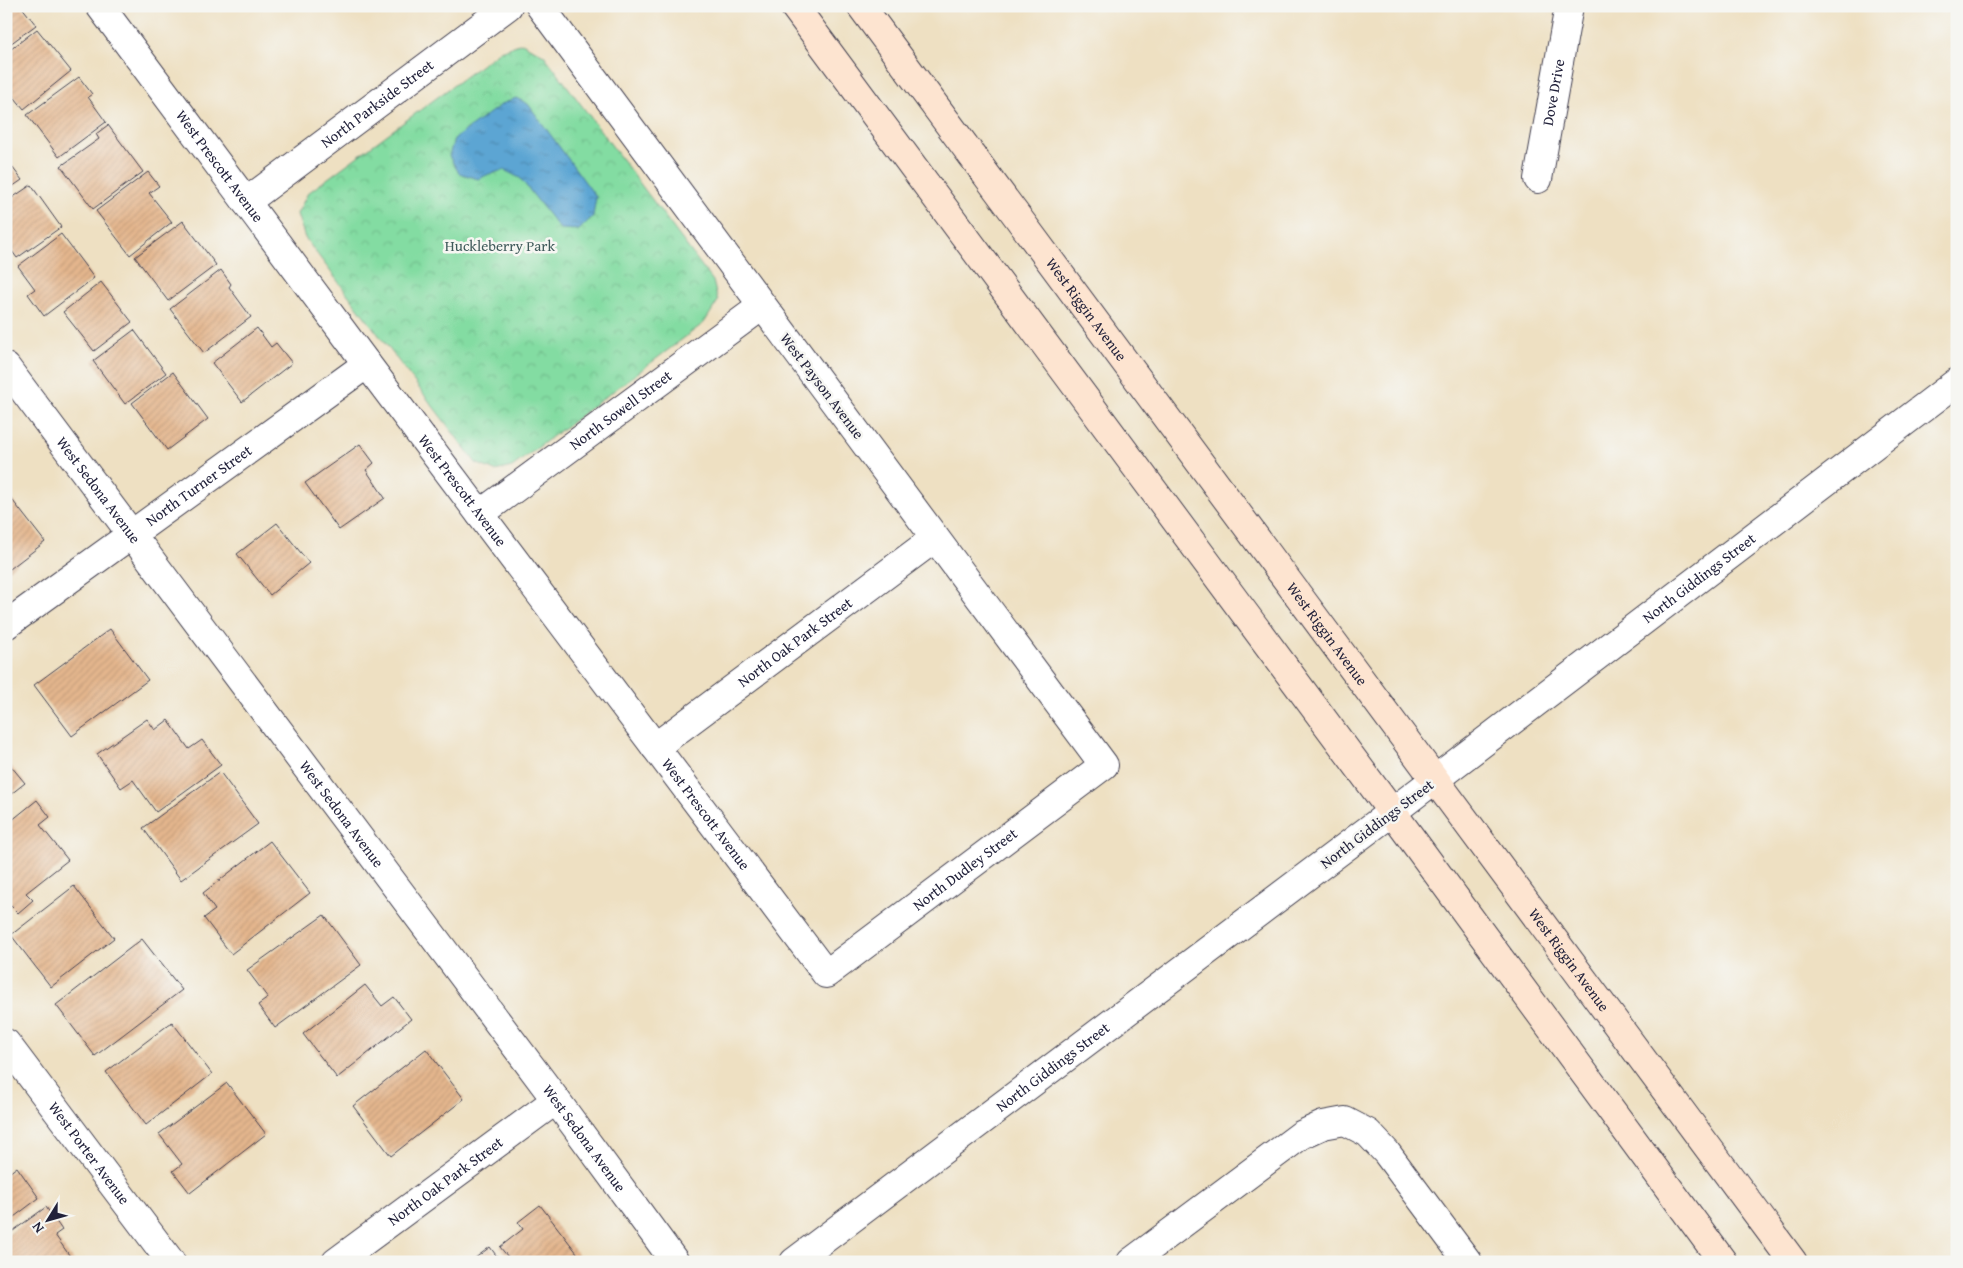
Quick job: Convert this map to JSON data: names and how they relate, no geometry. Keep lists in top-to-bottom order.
{
  "streets": {
    "main road": ["West Riggin Avenue"],
    "street": [
      "Dove Drive",
      "North Parkside Street",
      "West Prescott Avenue",
      "West Payson Avenue",
      "North Sowell Street",
      "North Turner Street",
      "West Sedona Avenue",
      "North Giddings Street",
      "North Oak Park Street",
      "North Dudley Street",
      "West Porter Avenue"
    ]
  },
  "crossings": [
    ["North Parkside Street", "West Prescott Avenue"],
    ["West Prescott Avenue", "North Sowell Street"],
    ["West Prescott Avenue", "North Turner Street"],
    ["West Prescott Avenue", "North Oak Park Street"],
    ["West Prescott Avenue", "North Dudley Street"],
    ["West Riggin Avenue", "North Giddings Street"],
    ["West Payson Avenue", "North Sowell Street"],
    ["West Payson Avenue", "North Oak Park Street"],
    ["West Payson Avenue", "North Dudley Street"],
    ["North Turner Street", "West Sedona Avenue"],
    ["West Sedona Avenue", "North Oak Park Street"]
  ],
  "parks": ["Huckleberry Park"],
  "north": "bottom left"
}
